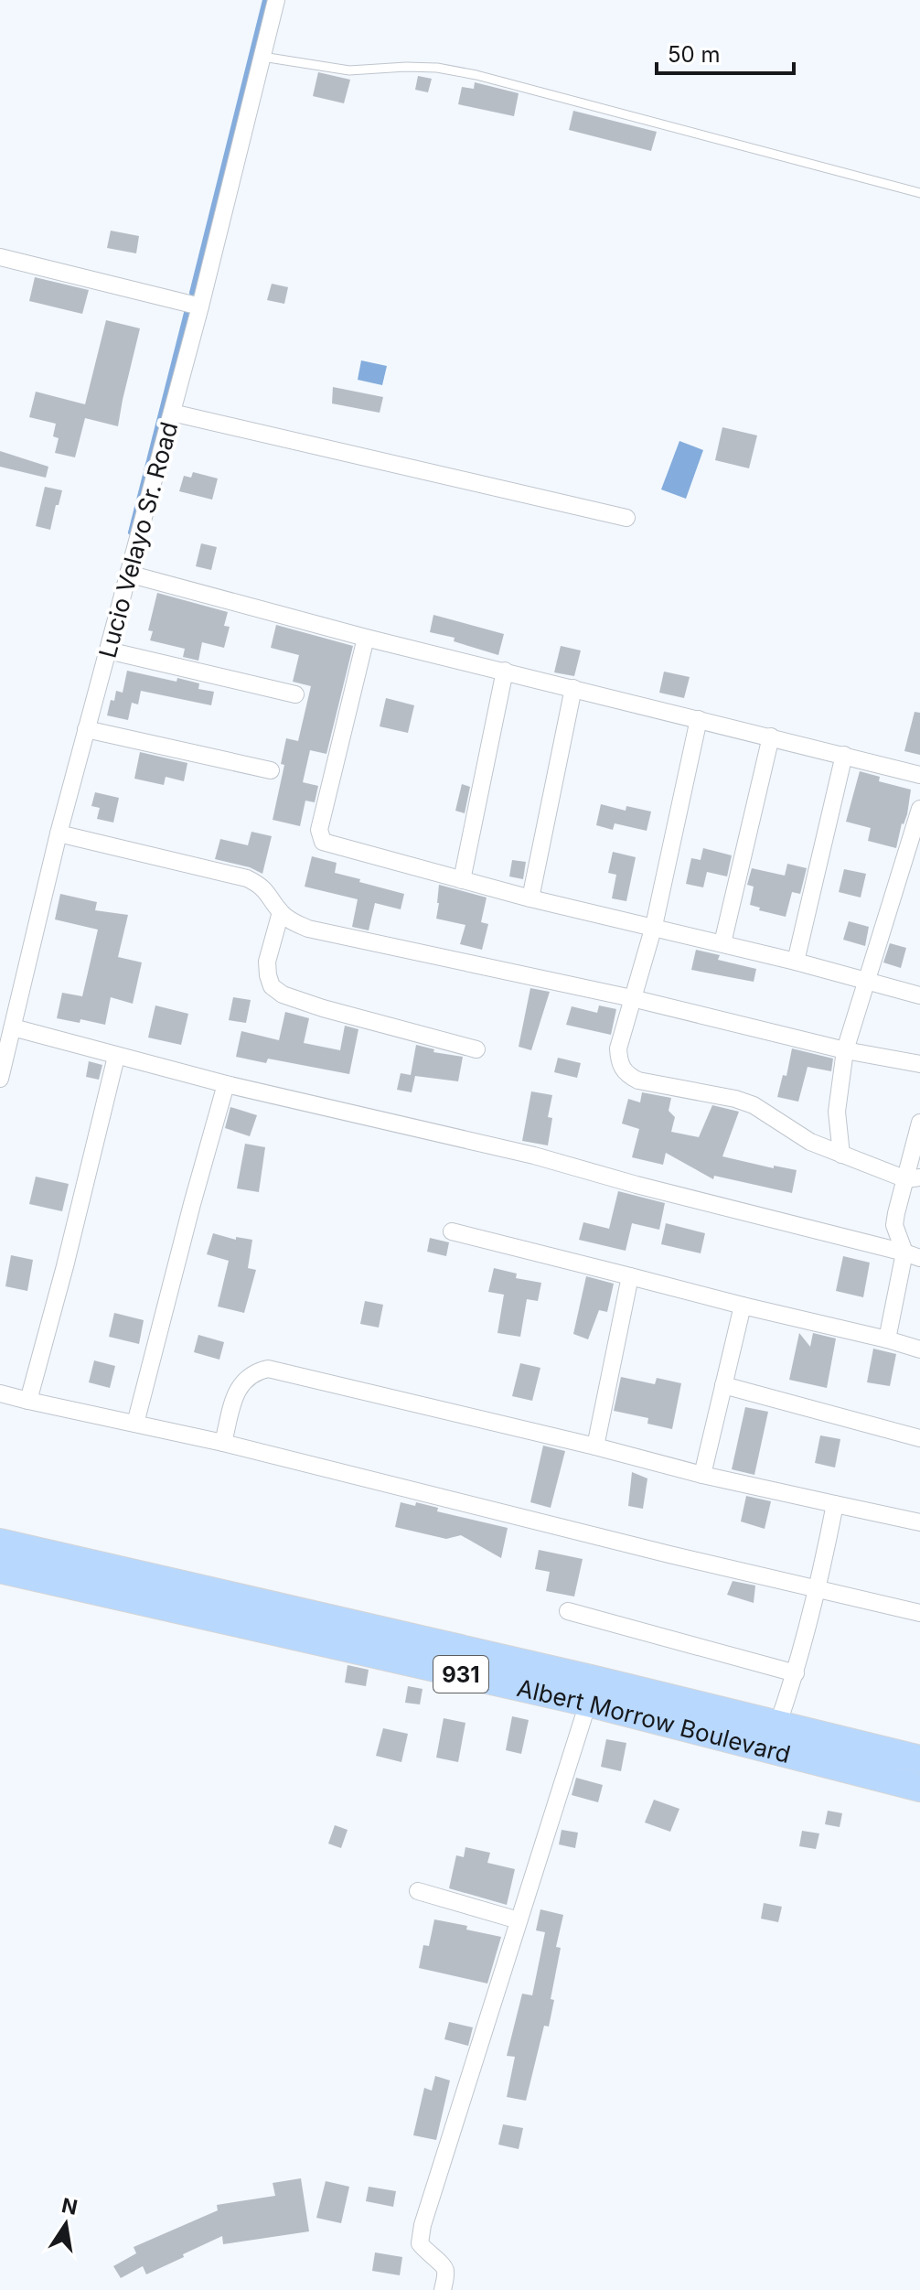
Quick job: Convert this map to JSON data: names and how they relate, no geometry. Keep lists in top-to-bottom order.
{
  "streets": {
    "highway": ["931", "Albert Morrow Boulevard"],
    "street": ["Lucio Velayo Sr. Road"]
  },
  "scale_bar": "50 m",
  "north": "top"
}
